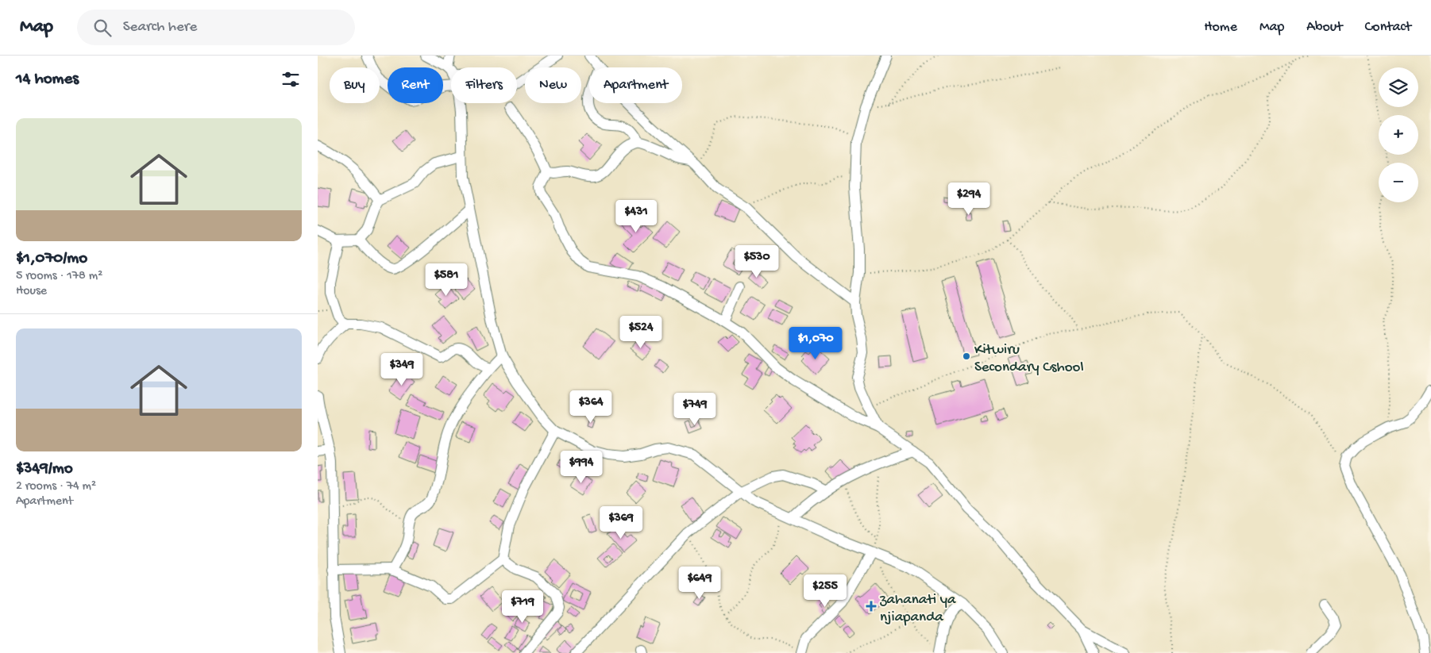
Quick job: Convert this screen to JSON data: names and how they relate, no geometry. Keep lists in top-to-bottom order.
{
  "places": {
    "other": ["Kitwiru Secondary Cshool"],
    "health": ["zahanati ya njiapanda"]
  },
  "page": {
    "header": "Map",
    "search": "Search here",
    "nav": [
      "Home",
      "Map",
      "About",
      "Contact"
    ],
    "heading": "14 homes",
    "map_buttons": ["+", "−"],
    "chip": [
      "Buy",
      "Rent",
      "Filters",
      "New",
      "Apartment"
    ],
    "list": [
      {
        "name": "$1,070/mo",
        "note": "5 rooms · 178 m² · House"
      },
      {
        "name": "$349/mo",
        "note": "2 rooms · 74 m² · Apartment"
      }
    ],
    "price": [
      "$294",
      "$431",
      "$530",
      "$581",
      "$524",
      "$1,070",
      "$349",
      "$364",
      "$749",
      "$994",
      "$369",
      "$649",
      "$255",
      "$719"
    ]
  }
}
